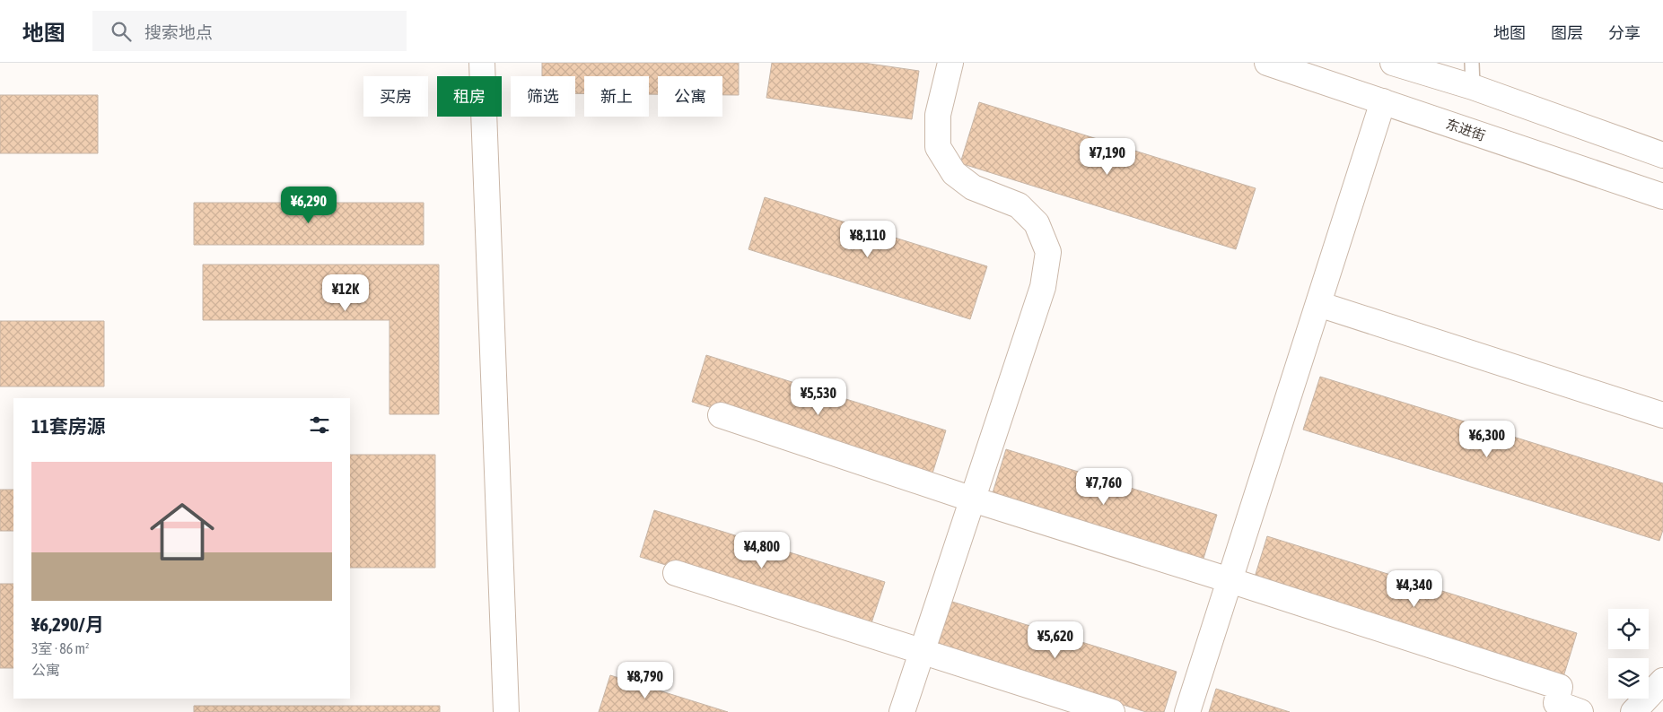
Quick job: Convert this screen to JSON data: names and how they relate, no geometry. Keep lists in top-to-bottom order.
{
  "streets": {
    "street": ["东进街"]
  },
  "page": {
    "header": "地图",
    "search": "搜索地点",
    "nav": ["地图", "图层", "分享"],
    "chip": [
      "买房",
      "租房",
      "筛选",
      "新上",
      "公寓"
    ],
    "price": [
      "¥7,190",
      "¥6,290",
      "¥8,110",
      "¥12K",
      "¥5,530",
      "¥6,300",
      "¥7,760",
      "¥4,800",
      "¥4,340",
      "¥5,620",
      "¥8,790"
    ],
    "heading": "11套房源",
    "list": [
      {
        "name": "¥6,290/月",
        "note": "3室 · 86 m² · 公寓"
      }
    ]
  }
}
